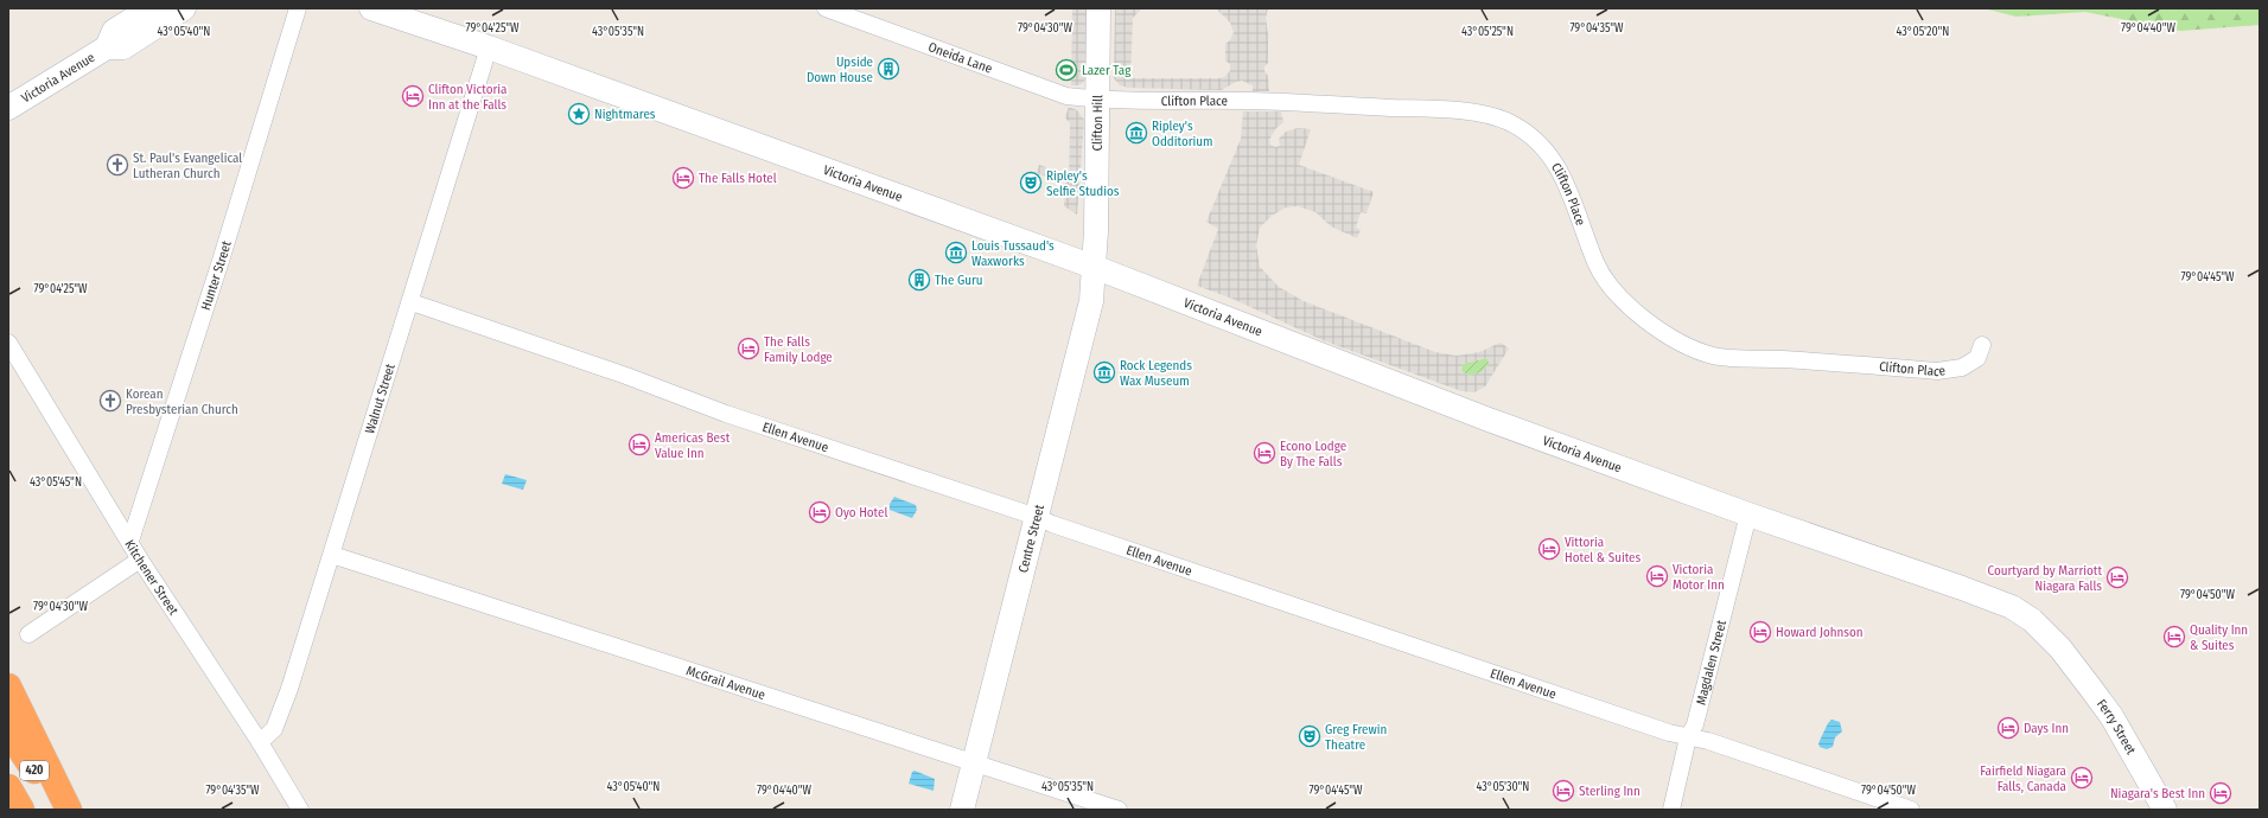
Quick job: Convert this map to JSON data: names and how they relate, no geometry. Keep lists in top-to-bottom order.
{
  "streets": {
    "highway": ["420"],
    "main road": [
      "Victoria Avenue",
      "Clifton Hill",
      "Centre Street",
      "Ferry Street"
    ],
    "street": [
      "Oneida Lane",
      "Clifton Place",
      "Hunter Street",
      "Walnut Street",
      "Ellen Avenue",
      "Kitchener Street",
      "Magdalen Street",
      "McGrail Avenue"
    ]
  },
  "crossings": [
    ["Oneida Lane", "Clifton Place"],
    ["Oneida Lane", "Clifton Hill"],
    ["Victoria Avenue", "Clifton Hill"],
    ["Victoria Avenue", "Walnut Street"],
    ["Victoria Avenue", "Centre Street"],
    ["Victoria Avenue", "Magdalen Street"],
    ["Victoria Avenue", "Ferry Street"],
    ["Clifton Place", "Clifton Hill"],
    ["Clifton Hill", "Centre Street"],
    ["Hunter Street", "Kitchener Street"],
    ["Walnut Street", "Ellen Avenue"],
    ["Walnut Street", "Kitchener Street"],
    ["Walnut Street", "McGrail Avenue"],
    ["Ellen Avenue", "Centre Street"],
    ["Ellen Avenue", "Magdalen Street"],
    ["Centre Street", "McGrail Avenue"]
  ],
  "places": {
    "building": ["Upside Down House", "The Guru"],
    "sports": ["Lazer Tag"],
    "hotel": [
      "Clifton Victoria Inn at the Falls",
      "The Falls Hotel",
      "The Falls Family Lodge",
      "Americas Best Value Inn",
      "Econo Lodge By The Falls",
      "Oyo Hotel",
      "Vittoria Hotel & Suites",
      "Victoria Motor Inn",
      "Courtyard by Marriott Niagara Falls",
      "Howard Johnson",
      "Quality Inn & Suites",
      "Days Inn",
      "Fairfield Niagara Falls, Canada",
      "Sterling Inn",
      "Niagara's Best Inn"
    ],
    "place": ["Nightmares"],
    "museum": ["Ripley's Odditorium", "Louis Tussaud's Waxworks", "Rock Legends Wax Museum"],
    "church": ["St. Paul's Evangelical Lutheran Church", "Korean Presbysterian Church"],
    "theatre": ["Ripley's Selfie Studios", "Greg Frewin Theatre"]
  },
  "coordinates": [
    "79°04'25\"W",
    "79°04'35\"W",
    "79°04'40\"W",
    "79°04'30\"W",
    "43°05'40\"N",
    "43°05'35\"N",
    "43°05'25\"N",
    "43°05'20\"N",
    "79°04'45\"W",
    "43°05'45\"N",
    "79°04'50\"W",
    "43°05'30\"N"
  ]
}
